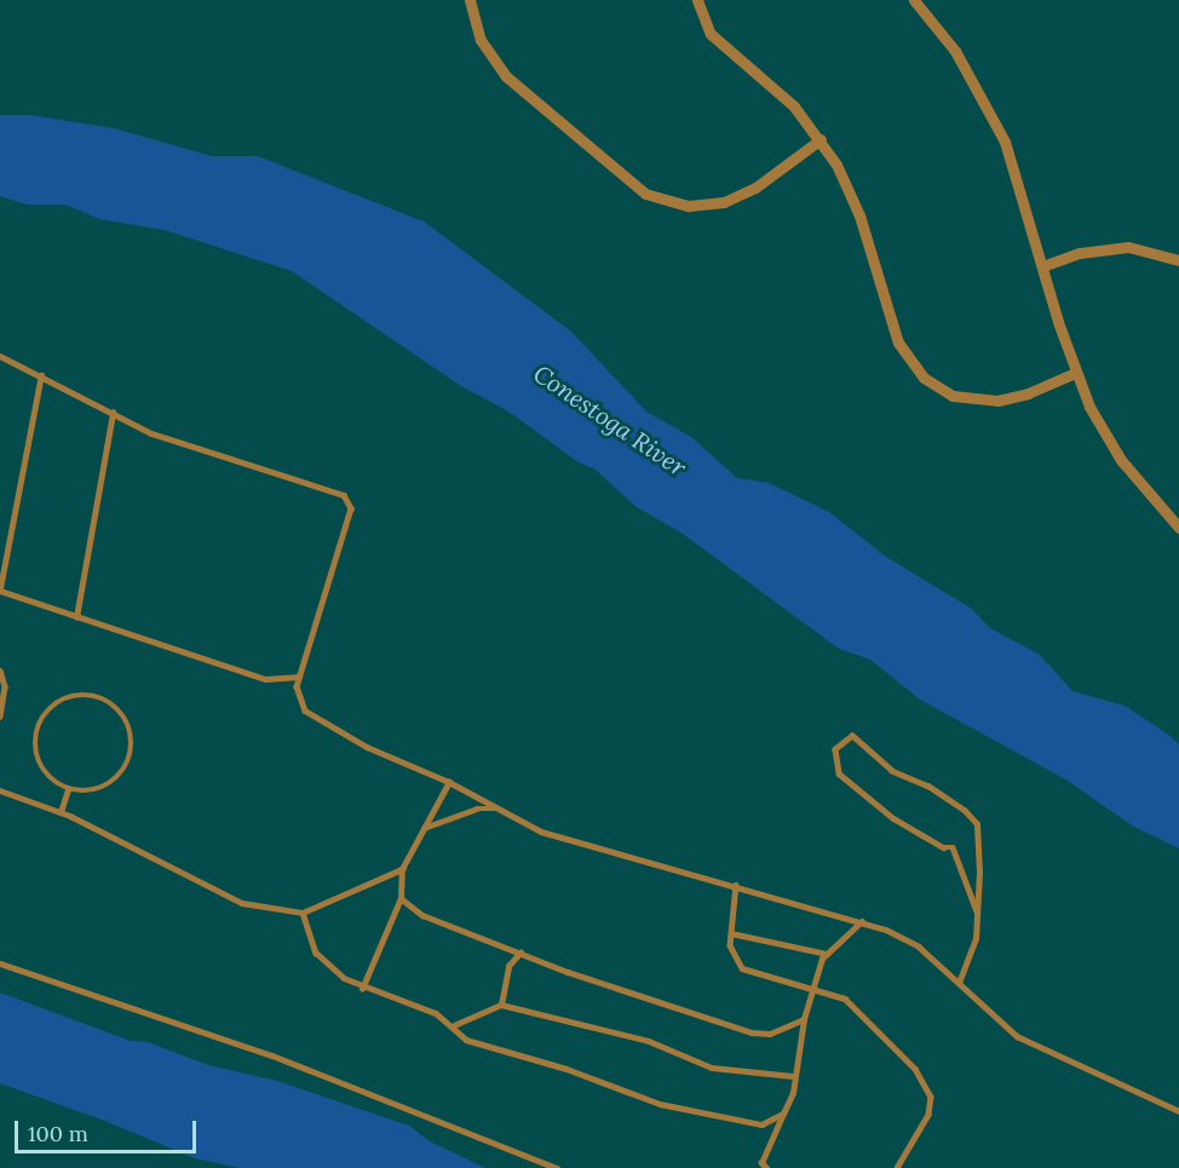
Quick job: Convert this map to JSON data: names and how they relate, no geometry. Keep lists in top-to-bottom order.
{
  "water": ["Conestoga River"],
  "scale_bar": "100 m"
}
